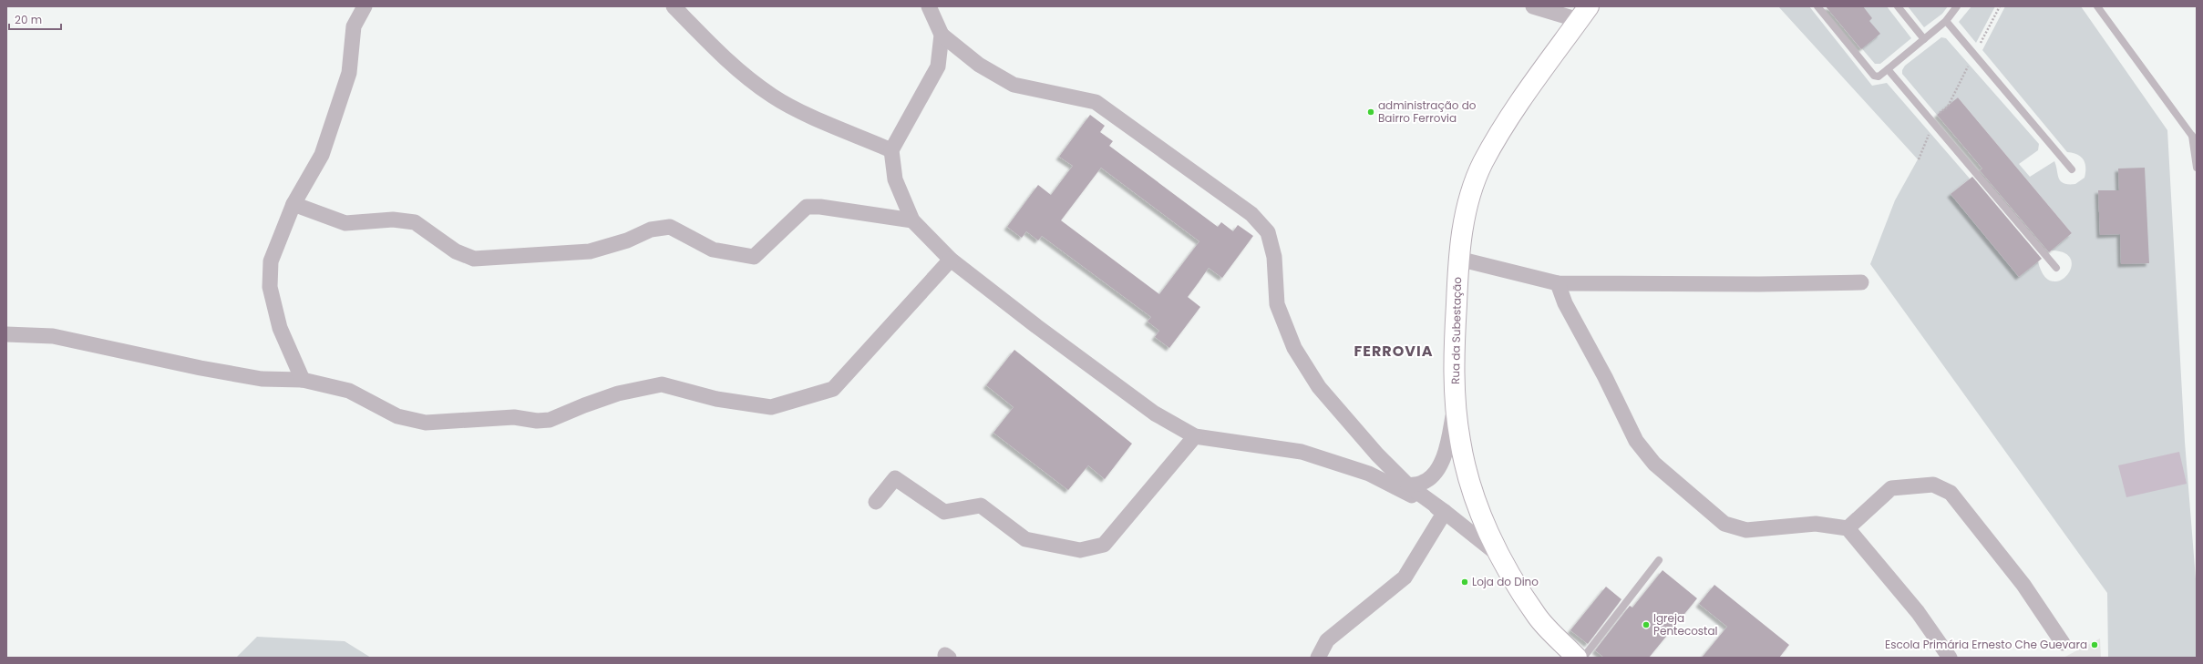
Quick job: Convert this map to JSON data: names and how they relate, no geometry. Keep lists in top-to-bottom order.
{
  "streets": {
    "street": ["Rua da Subestação"]
  },
  "districts": ["FERROVIA"],
  "places": [
    "administração do Bairro Ferrovia",
    "Loja do Dino",
    "Igreja Pentecostal",
    "Escola Primária Ernesto Che Guevara"
  ],
  "scale_bar": "20 m"
}
